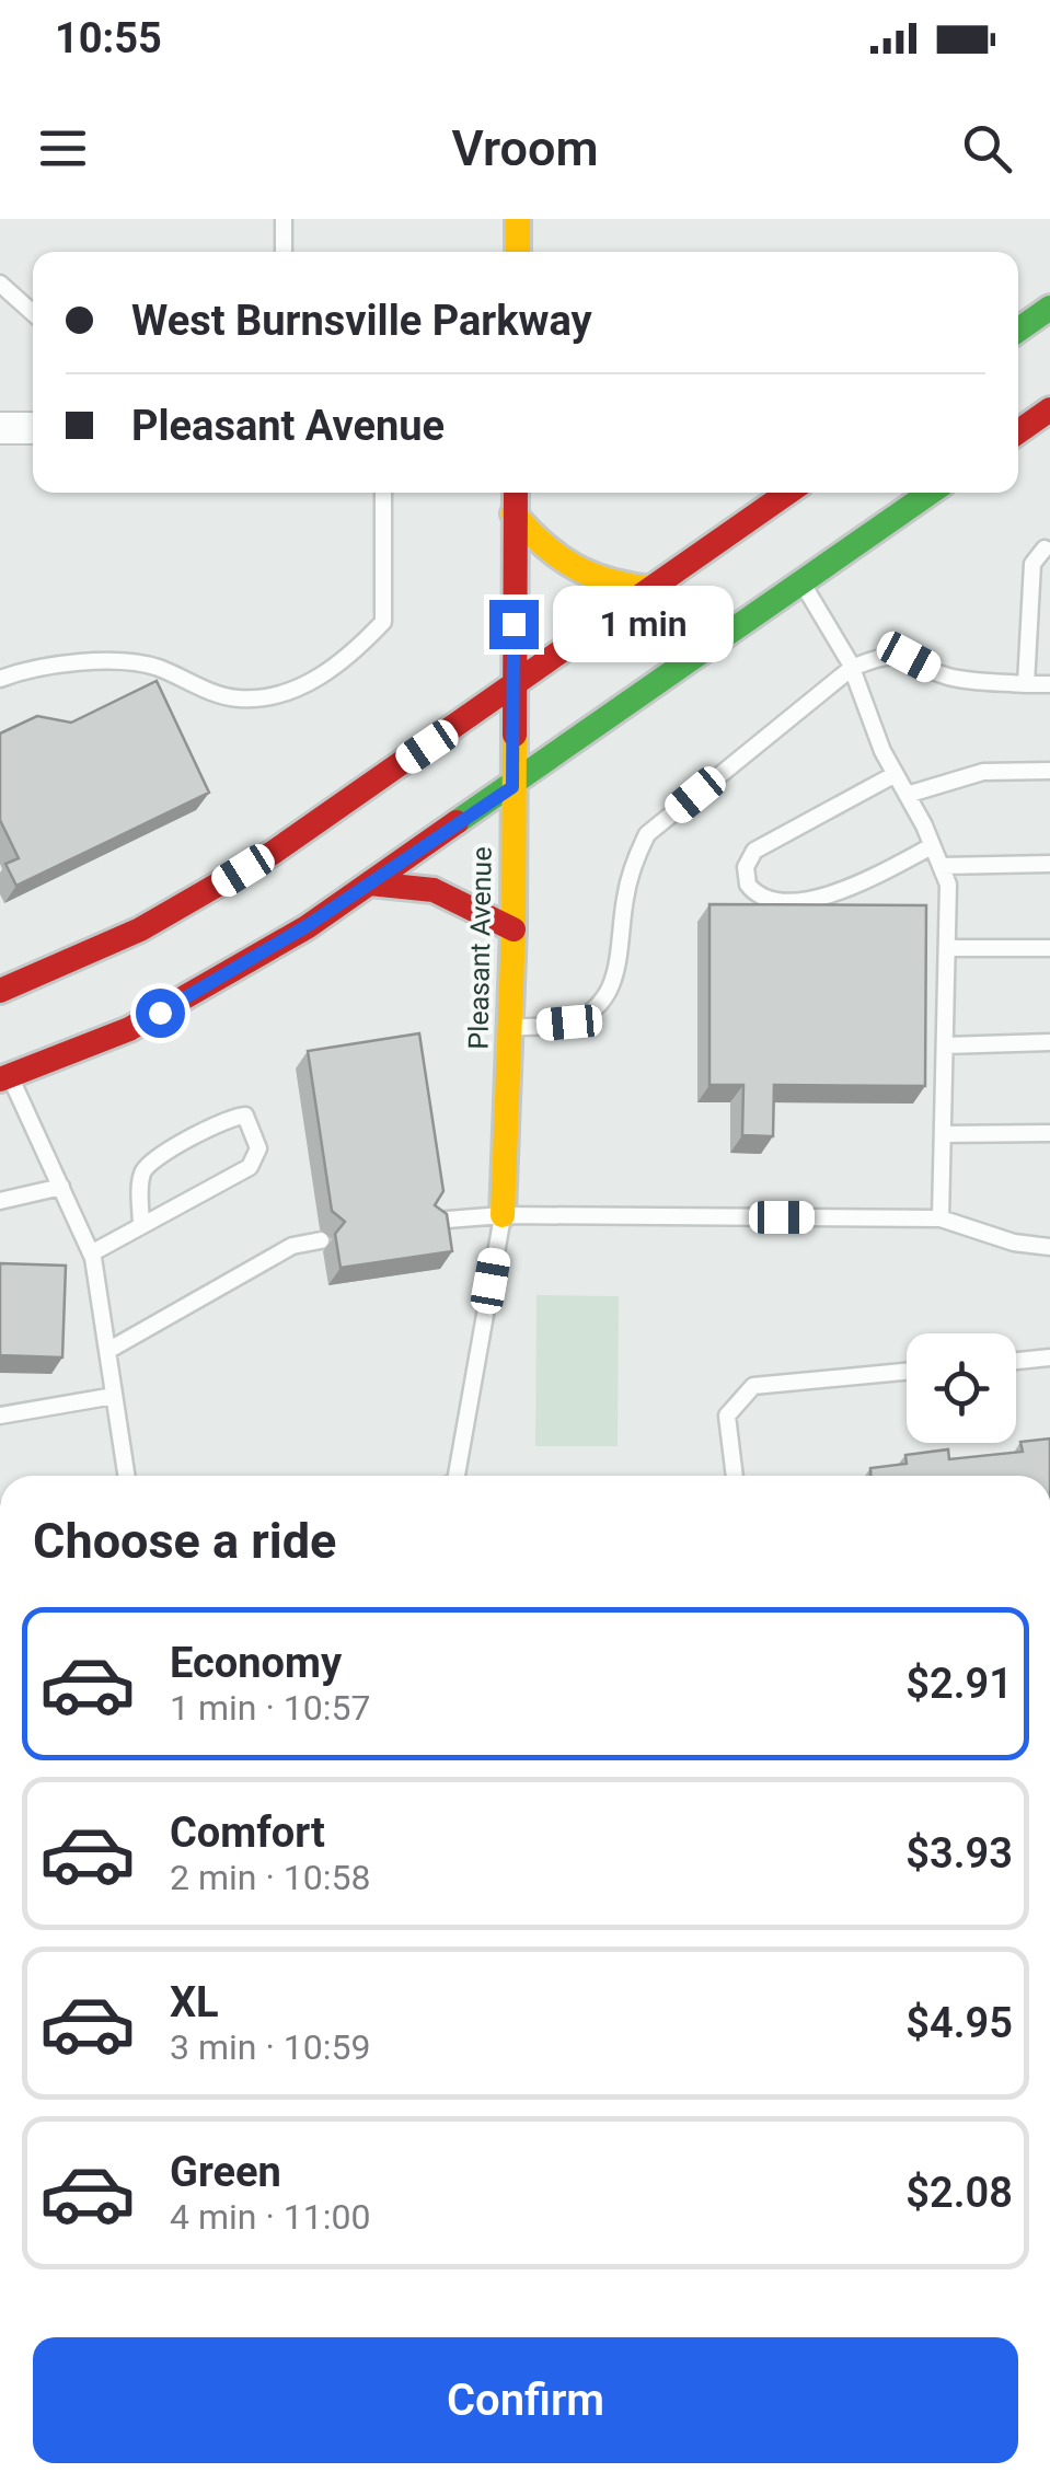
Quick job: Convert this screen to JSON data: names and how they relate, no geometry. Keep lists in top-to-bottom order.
{
  "streets": {
    "street": ["Pleasant Avenue"]
  },
  "page": {
    "status": "10:55",
    "header": "Vroom",
    "banner": ["West Burnsville Parkway", "Pleasant Avenue"],
    "bubble": "1 min",
    "heading": "Choose a ride",
    "list": [
      {
        "name": "Economy",
        "note": "1 min · 10:57",
        "value": "$2.91"
      },
      {
        "name": "Comfort",
        "note": "2 min · 10:58",
        "value": "$3.93"
      },
      {
        "name": "XL",
        "note": "3 min · 10:59",
        "value": "$4.95"
      },
      {
        "name": "Green",
        "note": "4 min · 11:00",
        "value": "$2.08"
      }
    ],
    "buttons": "Confirm"
  }
}
